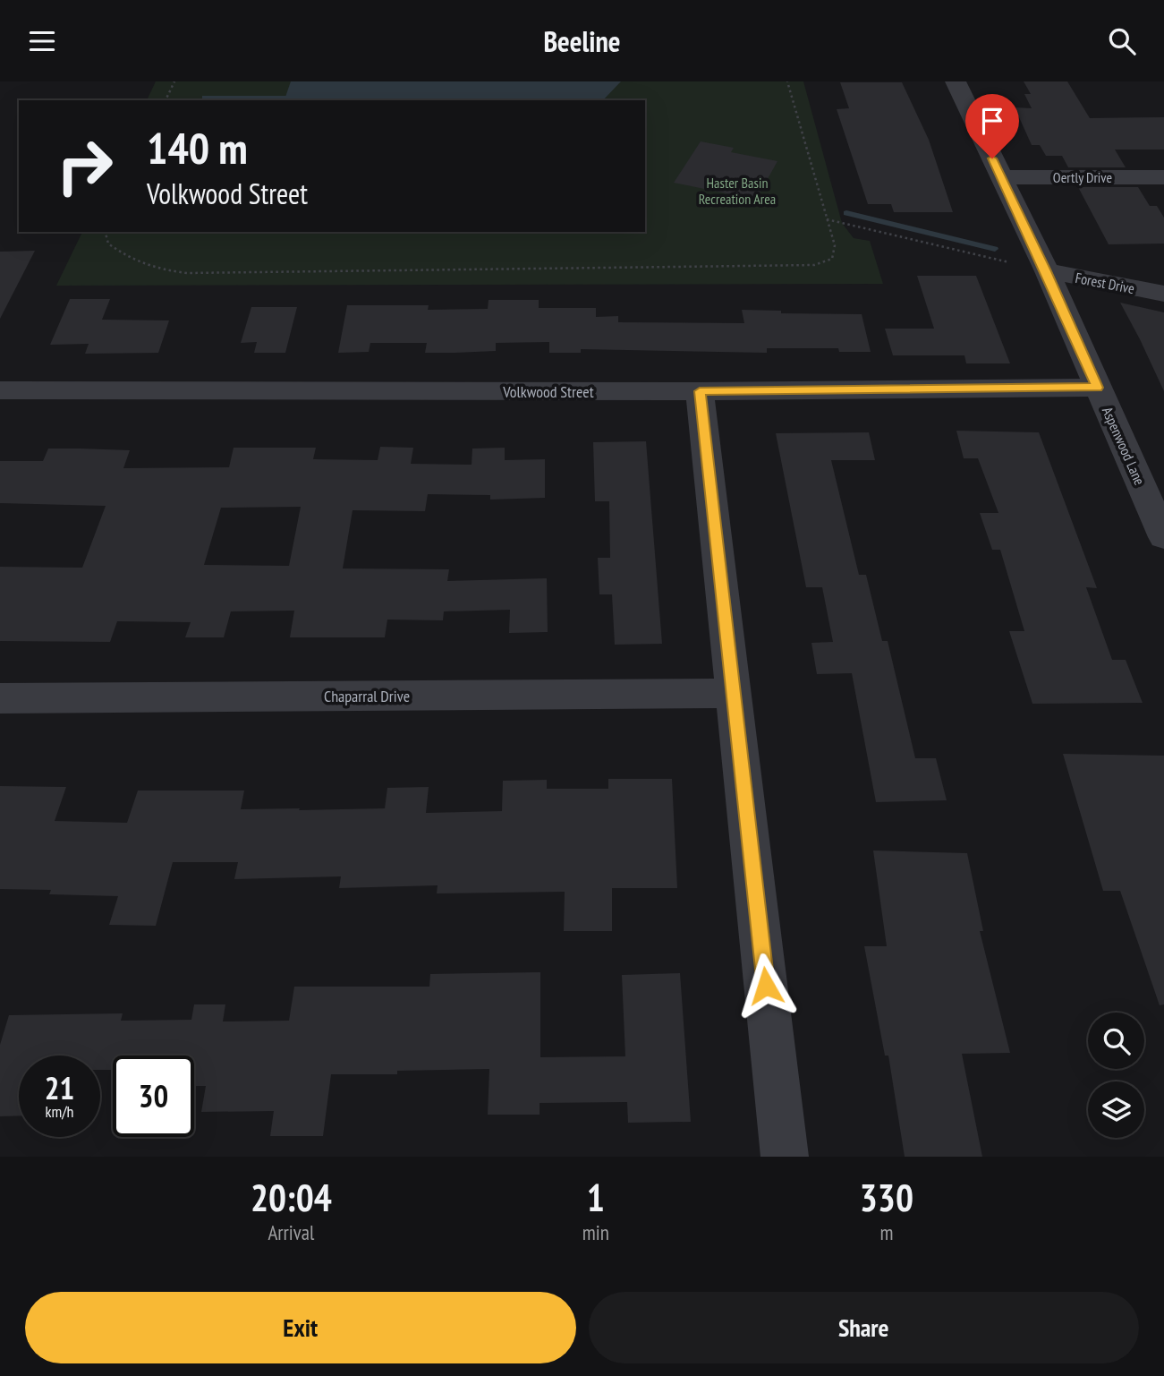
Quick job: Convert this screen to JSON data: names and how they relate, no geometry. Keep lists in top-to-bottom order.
{
  "streets": {
    "street": [
      "Oertly Drive",
      "Forest Drive",
      "Volkwood Street",
      "Aspenwood Lane",
      "Chaparral Drive"
    ]
  },
  "crossings": [
    ["Oertly Drive", "Aspenwood Lane"],
    ["Forest Drive", "Aspenwood Lane"],
    ["Volkwood Street", "Aspenwood Lane"]
  ],
  "parks": ["Haster Basin Recreation Area"],
  "page": {
    "header": "Beeline",
    "turn": ["140 m", "Volkwood Street"],
    "speed": "21 km/h",
    "limit": "30",
    "eta": [
      "20:04",
      "Arrival",
      "1",
      "min",
      "330",
      "m"
    ],
    "buttons": ["Exit", "Share"]
  }
}
